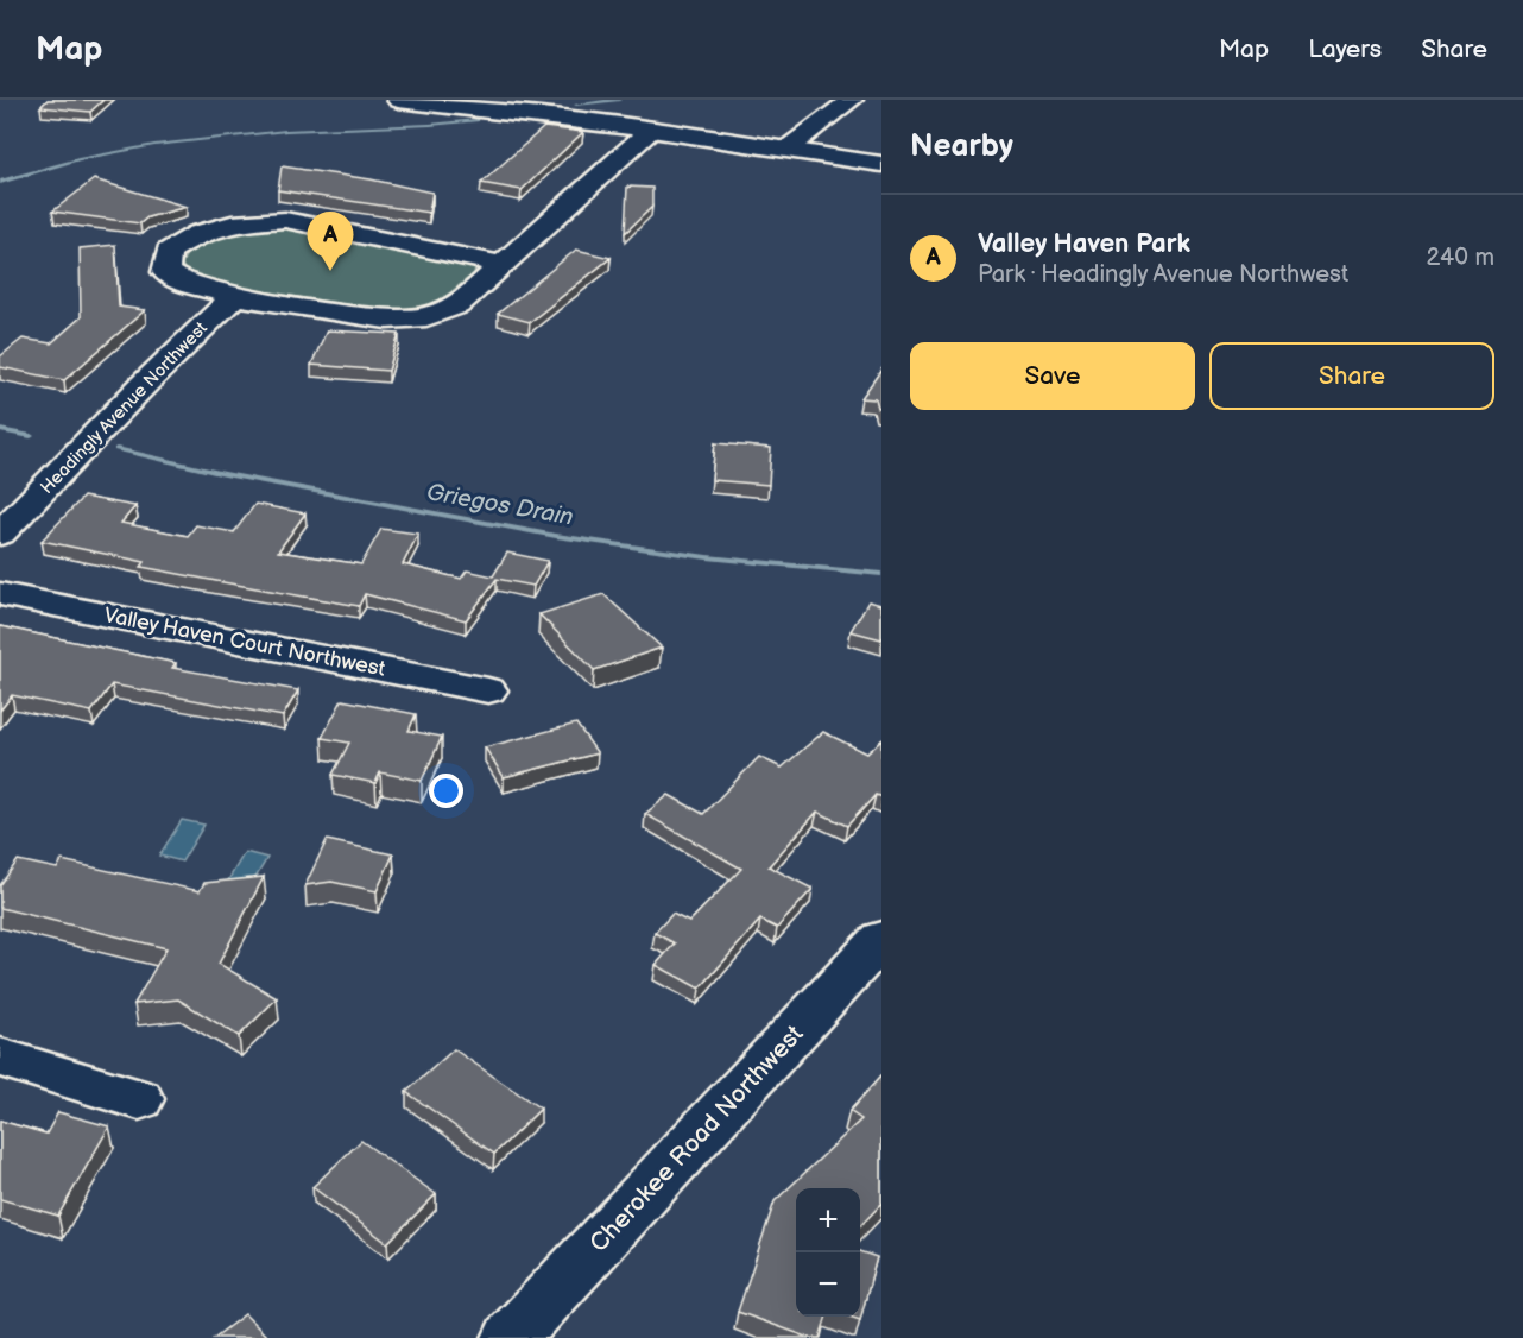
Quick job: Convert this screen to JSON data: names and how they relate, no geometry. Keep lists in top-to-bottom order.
{
  "streets": {
    "street": ["Headingly Avenue Northwest", "Valley Haven Court Northwest", "Cherokee Road Northwest"]
  },
  "water": ["Griegos Drain"],
  "page": {
    "header": "Map",
    "nav": ["Map", "Layers", "Share"],
    "heading": "Nearby",
    "list": [
      {
        "mark": "A",
        "name": "Valley Haven Park",
        "note": "Park · Headingly Avenue Northwest",
        "value": "240 m"
      }
    ],
    "pins": "A",
    "buttons": ["Save", "Share"],
    "map_buttons": ["+", "−"]
  }
}
